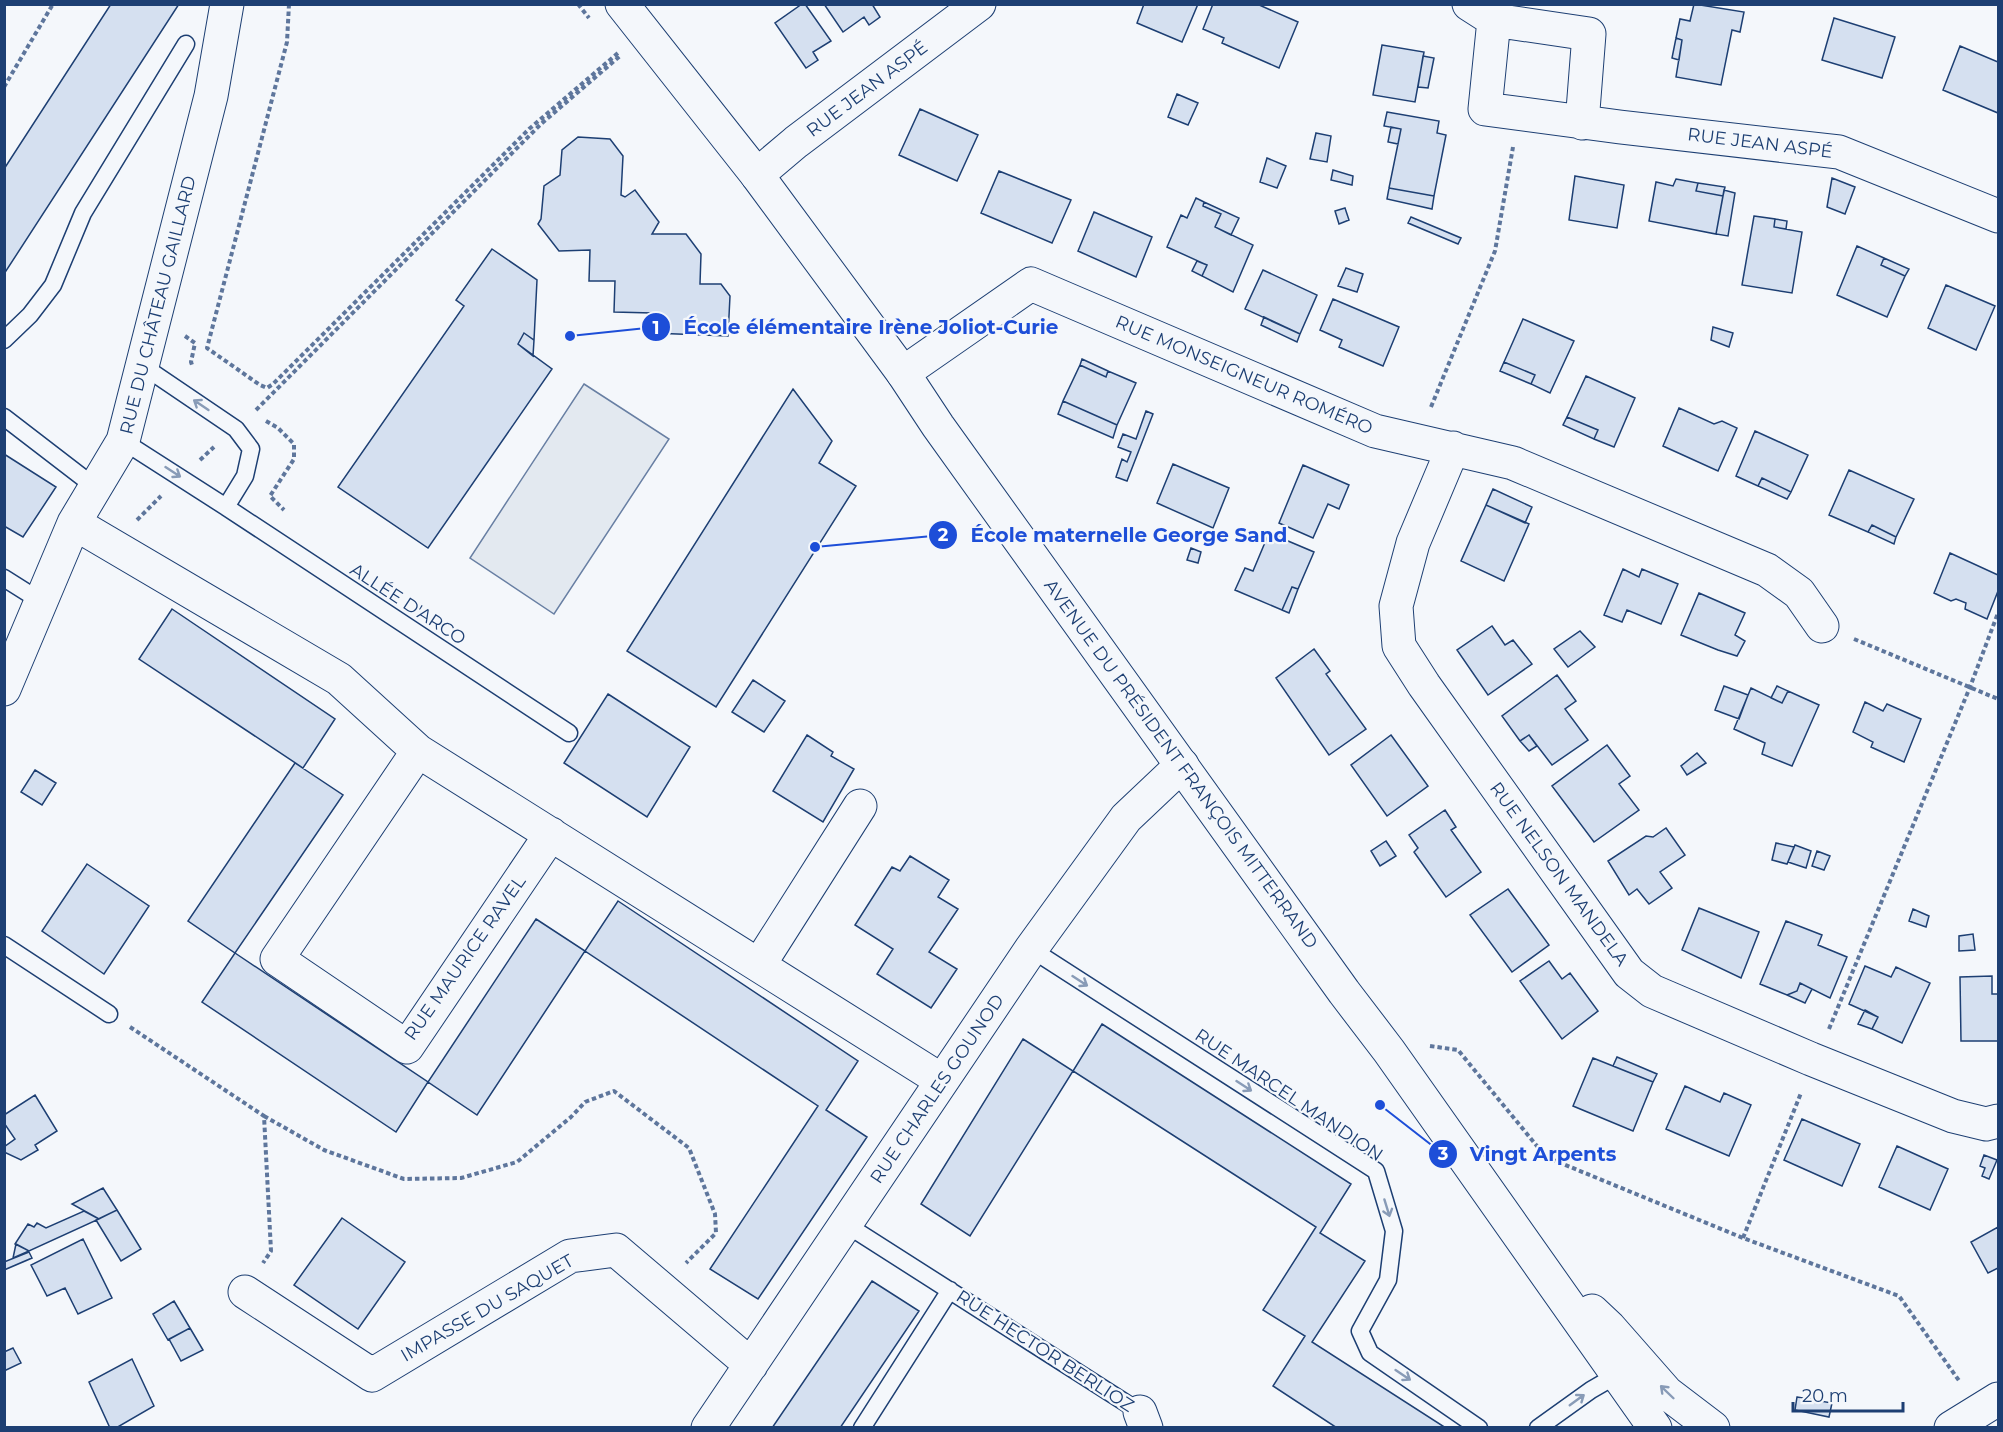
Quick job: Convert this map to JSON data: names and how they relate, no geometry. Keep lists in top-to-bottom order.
{
  "streets": {
    "street": [
      "RUE JEAN ASPÉ",
      "RUE DU CHÂTEAU GAILLARD",
      "RUE MONSEIGNEUR ROMÉRO",
      "AVENUE DU PRÉSIDENT FRANÇOIS MITTERRAND",
      "RUE NELSON MANDELA",
      "RUE MAURICE RAVEL",
      "RUE CHARLES GOUNOD",
      "IMPASSE DU SAQUET"
    ],
    "lane": ["ALLÉE D'ARCO", "RUE MARCEL MANDION", "RUE HECTOR BERLIOZ"]
  },
  "crossings": [
    ["RUE JEAN ASPÉ", "AVENUE DU PRÉSIDENT FRANÇOIS MITTERRAND"],
    ["RUE DU CHÂTEAU GAILLARD", "ALLÉE D'ARCO"],
    ["RUE MONSEIGNEUR ROMÉRO", "AVENUE DU PRÉSIDENT FRANÇOIS MITTERRAND"],
    ["RUE MONSEIGNEUR ROMÉRO", "RUE NELSON MANDELA"],
    ["AVENUE DU PRÉSIDENT FRANÇOIS MITTERRAND", "RUE CHARLES GOUNOD"],
    ["RUE CHARLES GOUNOD", "RUE MARCEL MANDION"],
    ["RUE CHARLES GOUNOD", "IMPASSE DU SAQUET"],
    ["RUE CHARLES GOUNOD", "RUE HECTOR BERLIOZ"]
  ],
  "one_way": ["RUE MARCEL MANDION"],
  "places": ["École élémentaire Irène Joliot-Curie", "École maternelle George Sand", "Vingt Arpents"],
  "scale_bar": "20 m"
}
